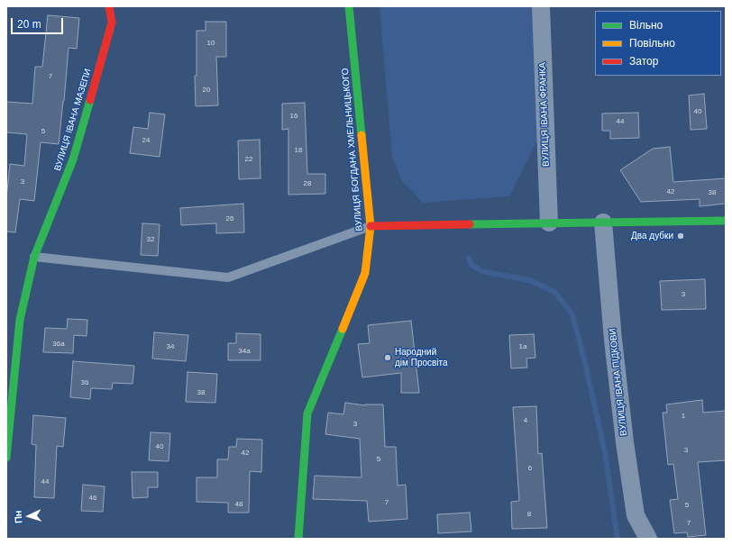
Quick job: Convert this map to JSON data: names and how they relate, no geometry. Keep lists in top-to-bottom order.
{
  "streets": {
    "street": [
      "ВУЛИЦЯ ІВАНА ФРАНКА",
      "ВУЛИЦЯ ІВАНА МАЗЕПИ",
      "ВУЛИЦЯ БОГДАНА ХМЕЛЬНИЦЬКОГО",
      "ВУЛИЦЯ ІВАНА ПІДКОВИ"
    ]
  },
  "places": ["Два дубки", "Народний дім Просвіта"],
  "house_numbers": [
    "10",
    "7",
    "20",
    "40",
    "16",
    "44",
    "5",
    "24",
    "18",
    "22",
    "3",
    "28",
    "42",
    "38",
    "26",
    "32",
    "3",
    "36а",
    "34",
    "1а",
    "34а",
    "36",
    "38",
    "1",
    "4",
    "3",
    "40",
    "3",
    "42",
    "5",
    "6",
    "44",
    "46",
    "7",
    "48",
    "5",
    "8",
    "7"
  ],
  "legend": ["Вільно", "Повільно", "Затор"],
  "scale_bar": "20 m",
  "north": "left"
}
